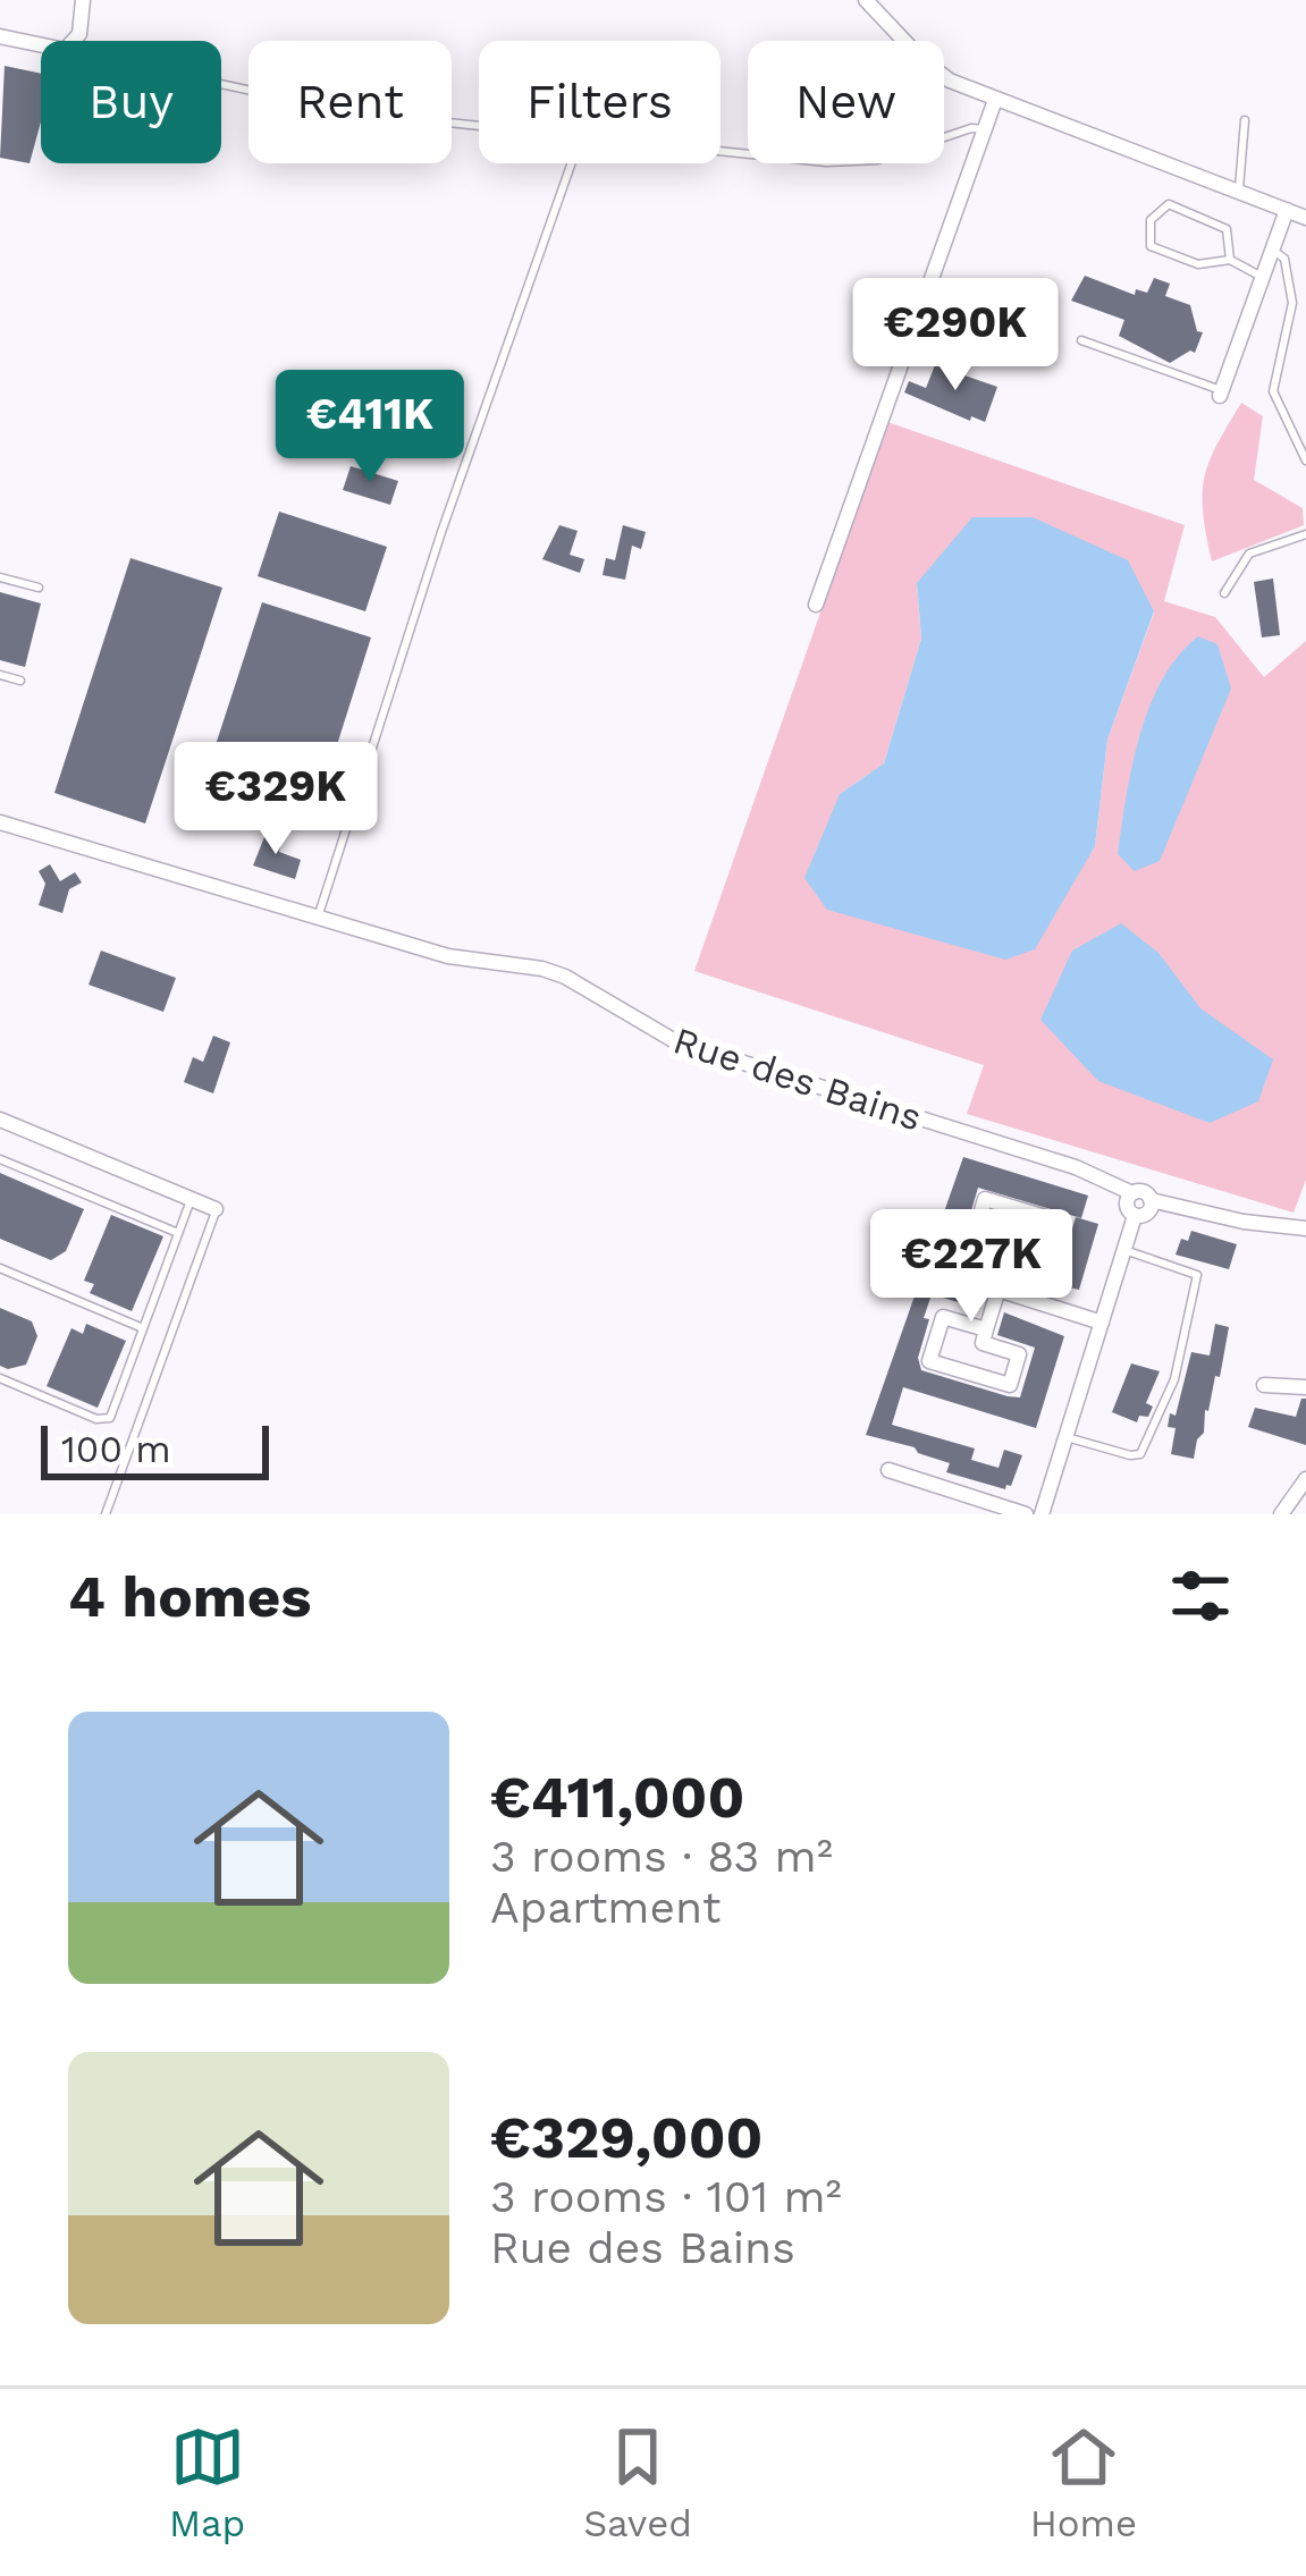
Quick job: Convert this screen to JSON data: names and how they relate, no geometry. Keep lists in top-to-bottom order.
{
  "streets": {
    "street": ["Rue des Bains"]
  },
  "scale_bar": "100 m",
  "page": {
    "chip": [
      "Buy",
      "Rent",
      "Filters",
      "New"
    ],
    "price": [
      "€290K",
      "€411K",
      "€329K",
      "€227K"
    ],
    "scale": "100 m",
    "heading": "4 homes",
    "list": [
      {
        "name": "€411,000",
        "note": "3 rooms · 83 m² · Apartment"
      },
      {
        "name": "€329,000",
        "note": "3 rooms · 101 m² · Rue des Bains"
      }
    ],
    "tabs": ["Map", "Saved", "Home"]
  }
}
